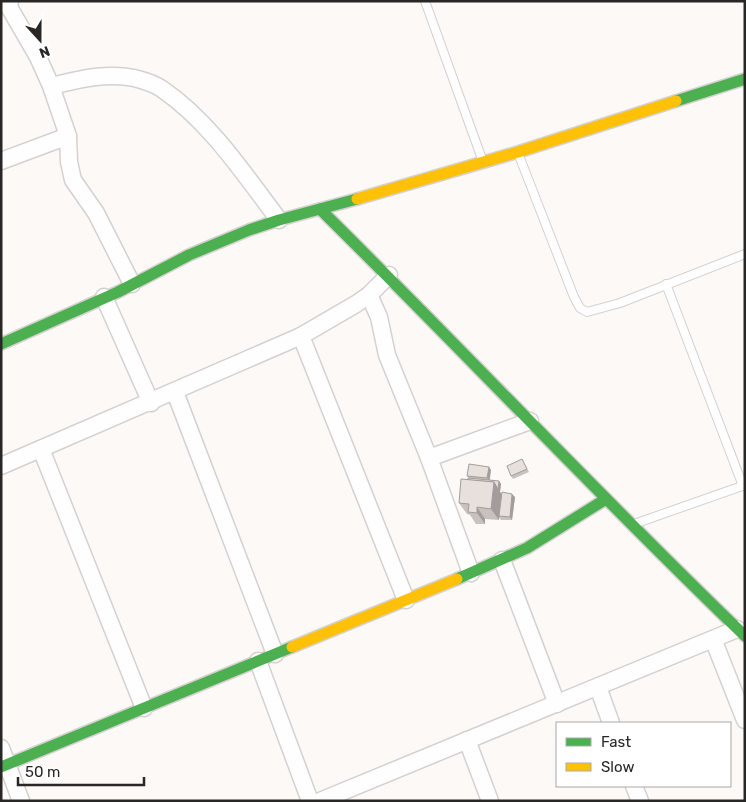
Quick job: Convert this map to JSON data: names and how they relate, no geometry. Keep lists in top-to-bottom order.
{
  "legend": ["Fast", "Slow"],
  "scale_bar": "50 m",
  "north": "bottom"
}
